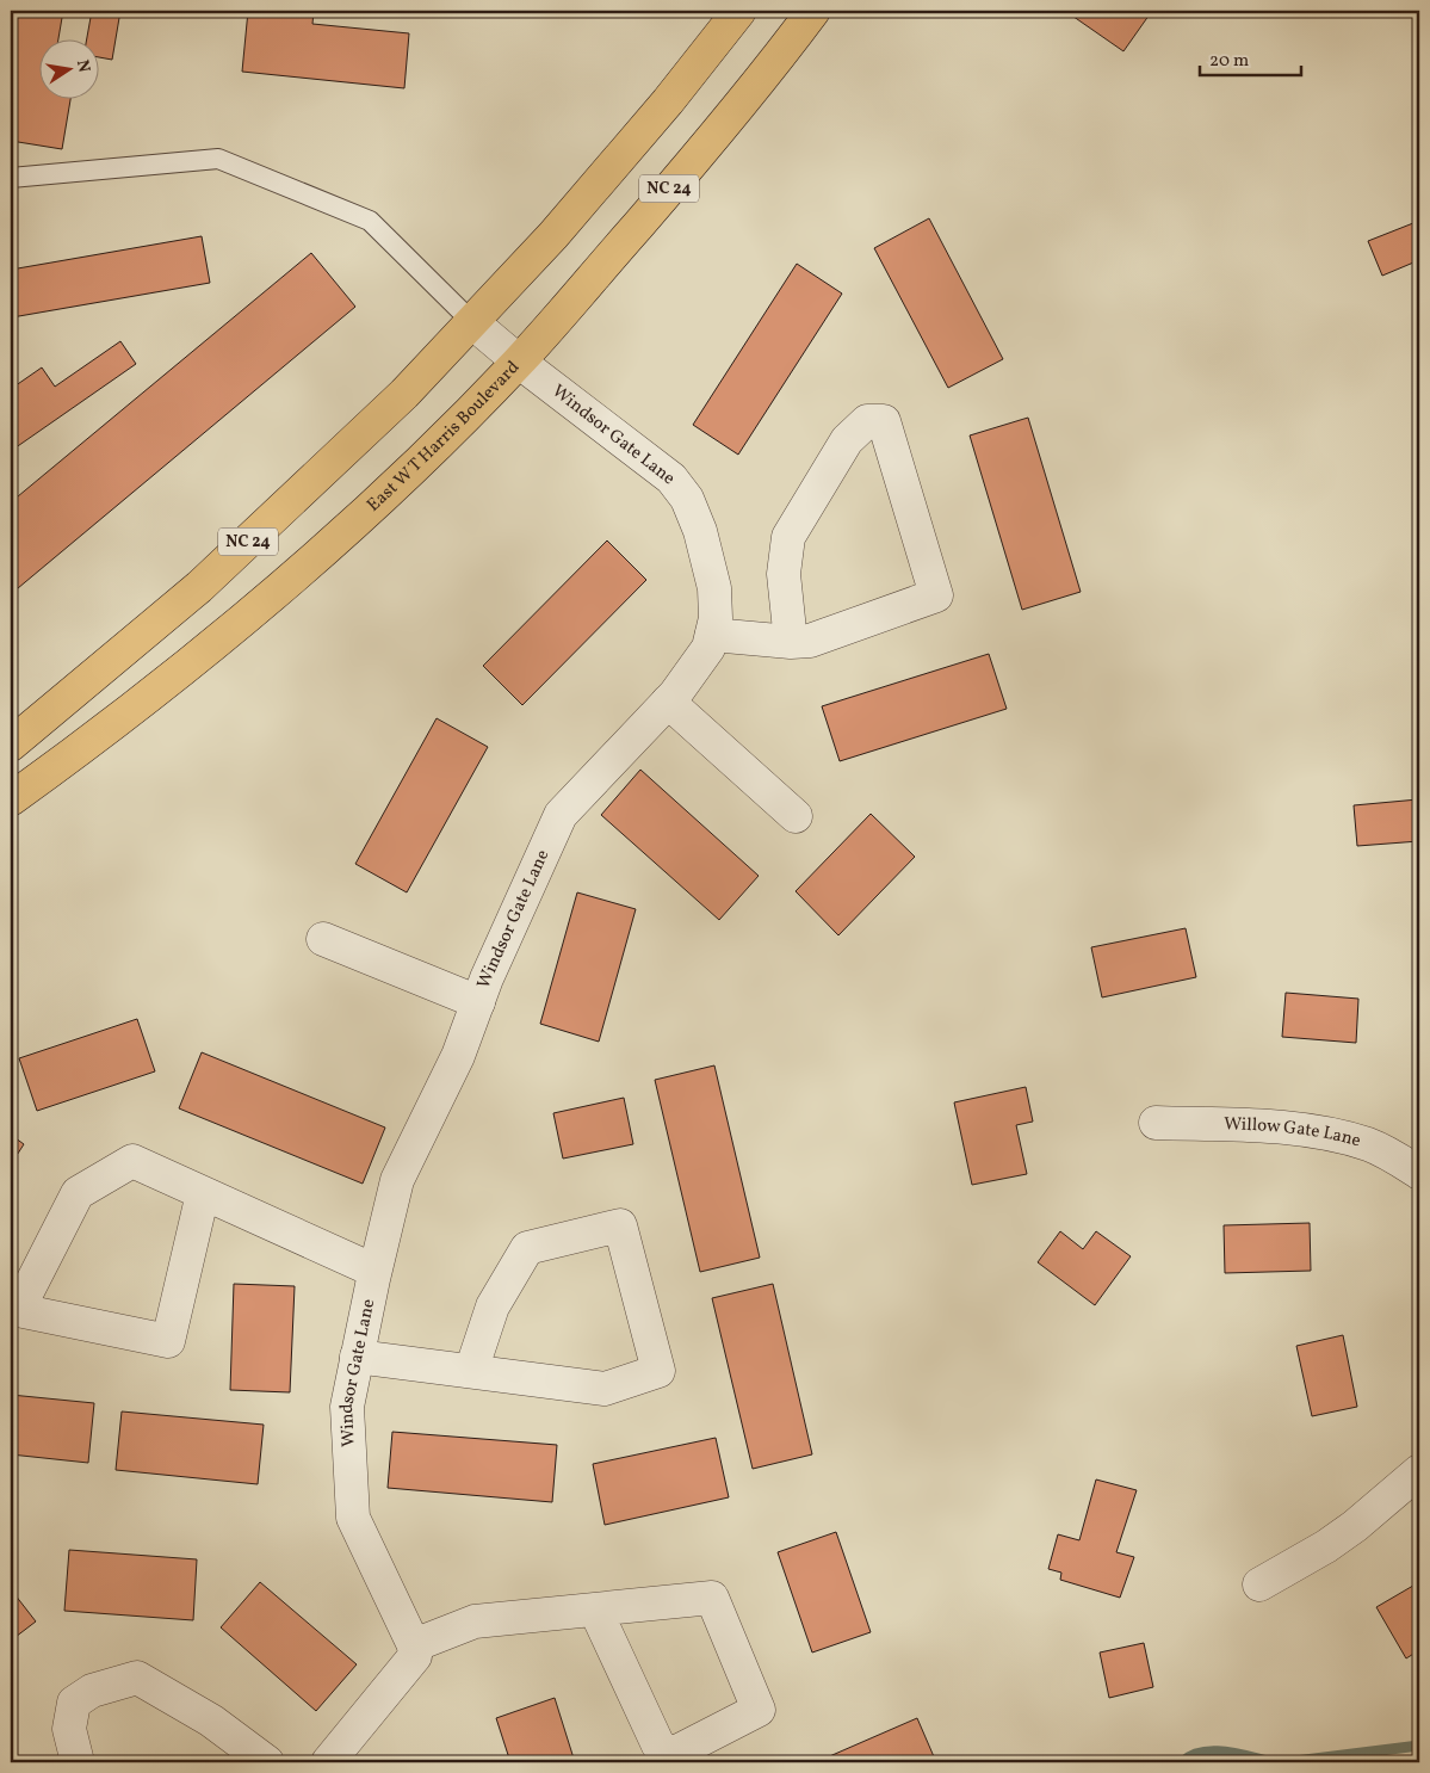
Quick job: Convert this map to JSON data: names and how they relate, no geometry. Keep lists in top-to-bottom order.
{
  "streets": {
    "main road": ["NC 24", "East W T Harris Boulevard"],
    "street": ["Windsor Gate Lane", "Willow Gate Lane"]
  },
  "crossings": [
    ["NC 24", "Windsor Gate Lane"],
    ["East W T Harris Boulevard", "Windsor Gate Lane"]
  ],
  "scale_bar": "20 m",
  "north": "right"
}
